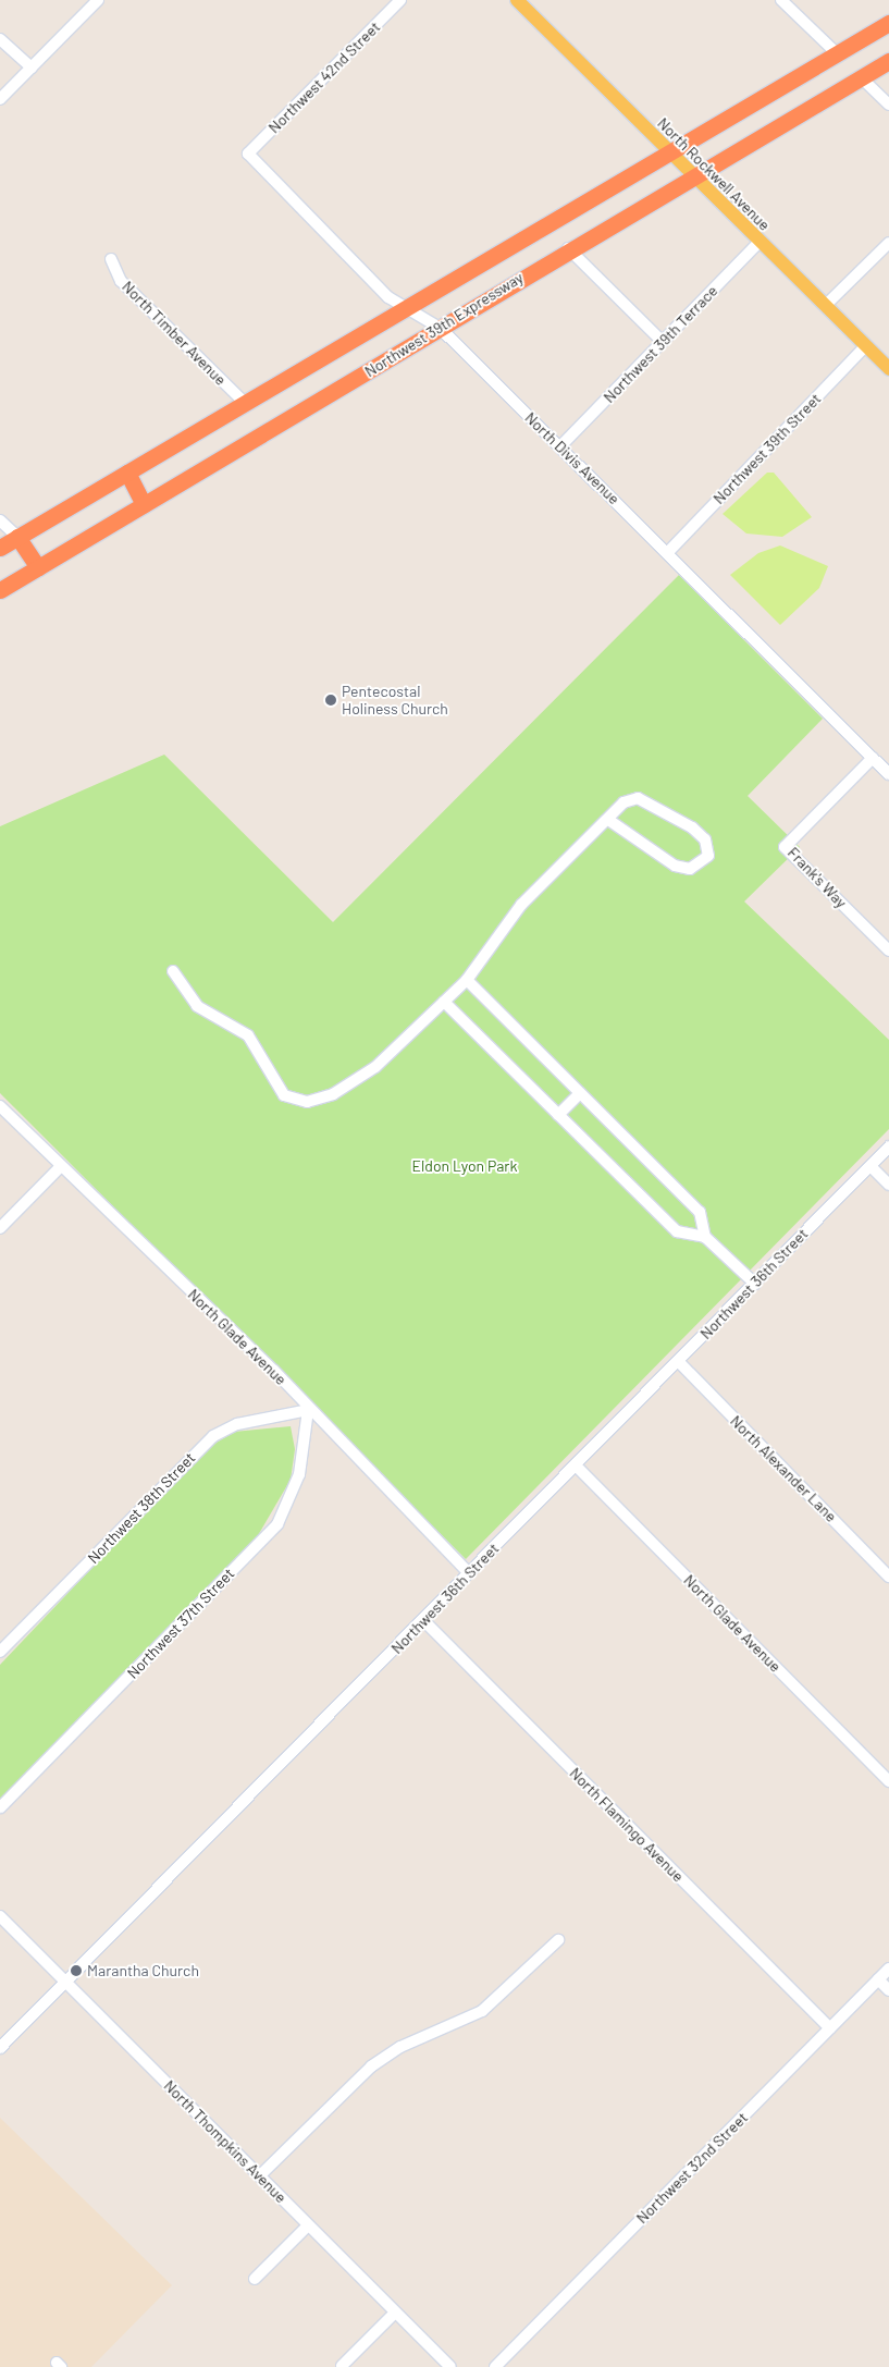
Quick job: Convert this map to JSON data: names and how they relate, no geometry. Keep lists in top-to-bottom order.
{
  "streets": {
    "highway": ["Northwest 39th Expressway"],
    "main road": ["North Rockwell Avenue"],
    "street": [
      "Northwest 42nd Street",
      "North Timber Avenue",
      "Northwest 39th Terrace",
      "Northwest 39th Street",
      "North Divis Avenue",
      "Frank's Way",
      "Northwest 36th Street",
      "North Glade Avenue",
      "North Alexander Lane",
      "Northwest 38th Street",
      "Northwest 37th Street",
      "North Flamingo Avenue",
      "North Thompkins Avenue",
      "Northwest 32nd Street"
    ]
  },
  "crossings": [
    ["Northwest 42nd Street", "North Divis Avenue"],
    ["North Rockwell Avenue", "Northwest 39th Expressway"],
    ["North Rockwell Avenue", "Northwest 39th Terrace"],
    ["North Rockwell Avenue", "Northwest 39th Street"],
    ["Northwest 39th Expressway", "North Timber Avenue"],
    ["Northwest 39th Expressway", "North Divis Avenue"],
    ["Northwest 39th Terrace", "North Divis Avenue"],
    ["Northwest 39th Street", "North Divis Avenue"],
    ["North Divis Avenue", "Frank's Way"],
    ["Northwest 36th Street", "North Glade Avenue"],
    ["Northwest 36th Street", "North Alexander Lane"],
    ["Northwest 36th Street", "North Flamingo Avenue"],
    ["Northwest 36th Street", "North Thompkins Avenue"],
    ["North Glade Avenue", "Northwest 38th Street"],
    ["North Glade Avenue", "Northwest 37th Street"],
    ["Northwest 38th Street", "Northwest 37th Street"],
    ["North Flamingo Avenue", "Northwest 32nd Street"]
  ],
  "parks": ["Eldon Lyon Park"],
  "places": ["Pentecostal Holiness Church", "Marantha Church"]
}
